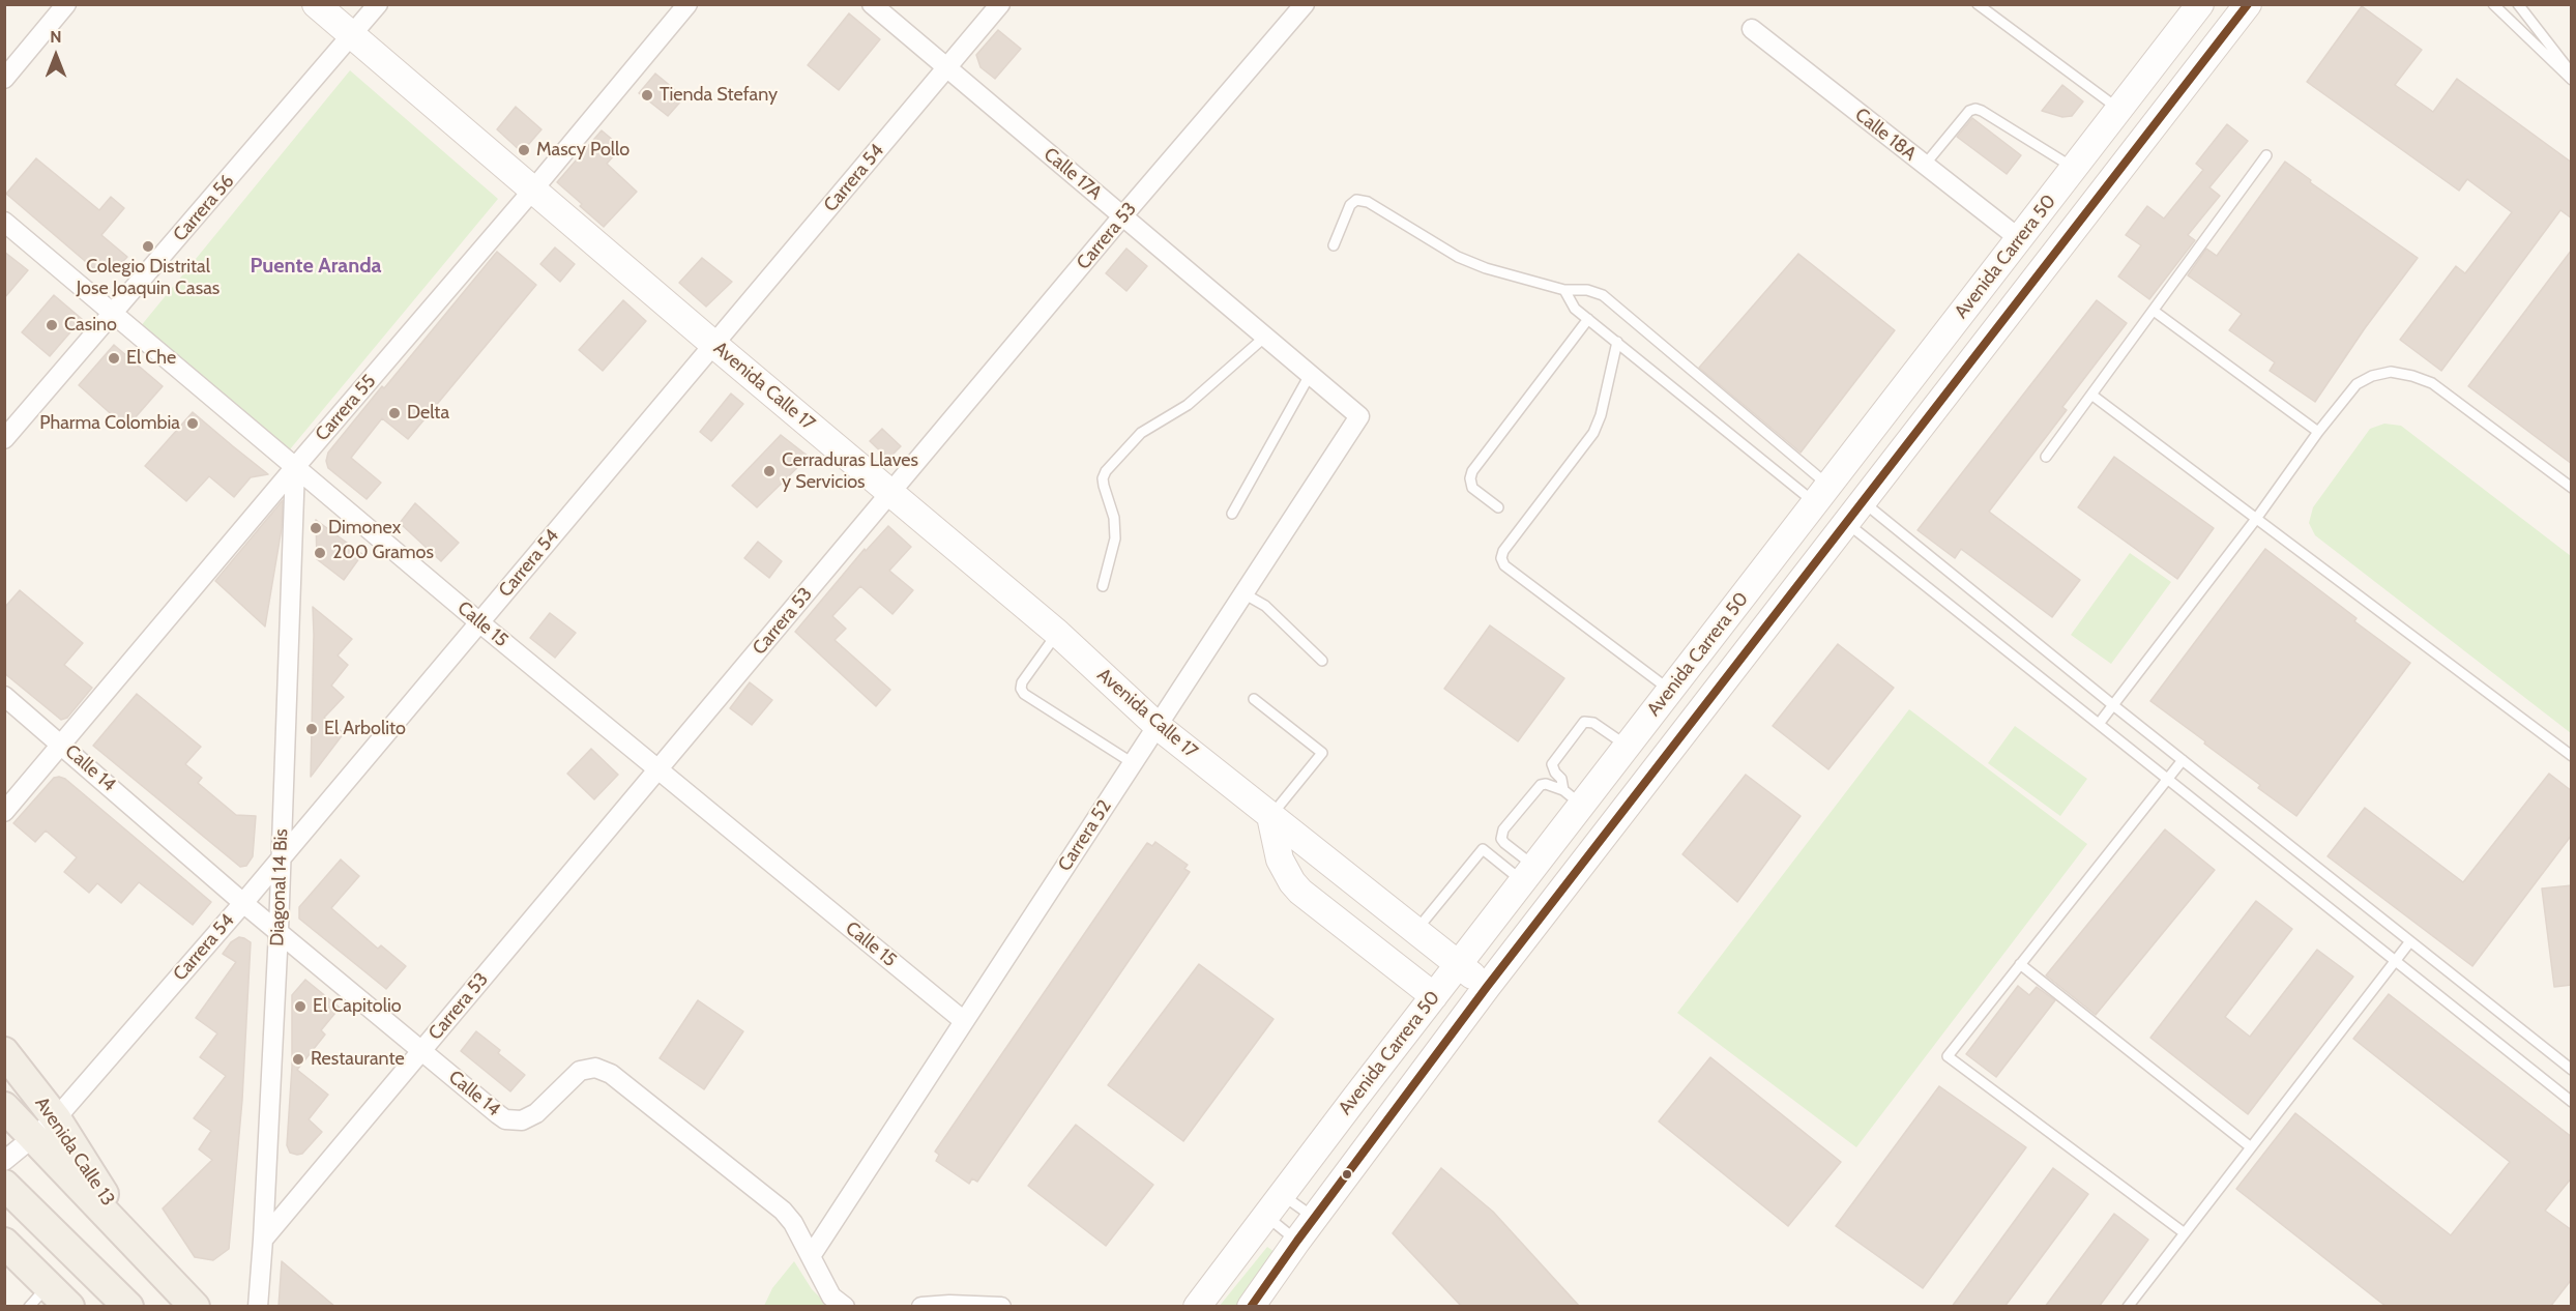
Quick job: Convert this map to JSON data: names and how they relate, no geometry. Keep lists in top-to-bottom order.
{
  "streets": {
    "main road": ["Avenida Carrera 50", "Avenida Calle 17", "Avenida Calle 13"],
    "street": [
      "Calle 18A",
      "Calle 17A",
      "Carrera 54",
      "Carrera 56",
      "Carrera 53",
      "Carrera 55",
      "Calle 15",
      "Calle 14",
      "Carrera 52",
      "Diagonal 14 Bis"
    ]
  },
  "crossings": [
    ["Calle 18A", "Avenida Carrera 50"],
    ["Calle 17A", "Carrera 54"],
    ["Calle 17A", "Carrera 53"],
    ["Calle 17A", "Carrera 52"],
    ["Carrera 54", "Avenida Calle 17"],
    ["Carrera 54", "Calle 15"],
    ["Carrera 54", "Calle 14"],
    ["Carrera 54", "Diagonal 14 Bis"],
    ["Carrera 54", "Avenida Calle 13"],
    ["Carrera 56", "Avenida Calle 17"],
    ["Carrera 56", "Calle 15"],
    ["Carrera 53", "Avenida Calle 17"],
    ["Carrera 53", "Calle 15"],
    ["Carrera 53", "Calle 14"],
    ["Carrera 53", "Diagonal 14 Bis"],
    ["Avenida Carrera 50", "Avenida Calle 17"],
    ["Avenida Calle 17", "Carrera 55"],
    ["Avenida Calle 17", "Carrera 52"],
    ["Carrera 55", "Calle 15"],
    ["Carrera 55", "Calle 14"],
    ["Carrera 55", "Diagonal 14 Bis"],
    ["Calle 15", "Carrera 52"],
    ["Calle 15", "Diagonal 14 Bis"],
    ["Calle 14", "Carrera 52"],
    ["Calle 14", "Diagonal 14 Bis"]
  ],
  "districts": ["Puente Aranda"],
  "places": [
    "Tienda Stefany",
    "Mascy Pollo",
    "Colegio Distrital Jose Joaquin Casas",
    "Casino",
    "El Che",
    "Delta",
    "Pharma Colombia",
    "Cerraduras Llaves y Servicios",
    "Dimonex",
    "200 Gramos",
    "El Arbolito",
    "El Capitolio",
    "Restaurante"
  ],
  "north": "top"
}
